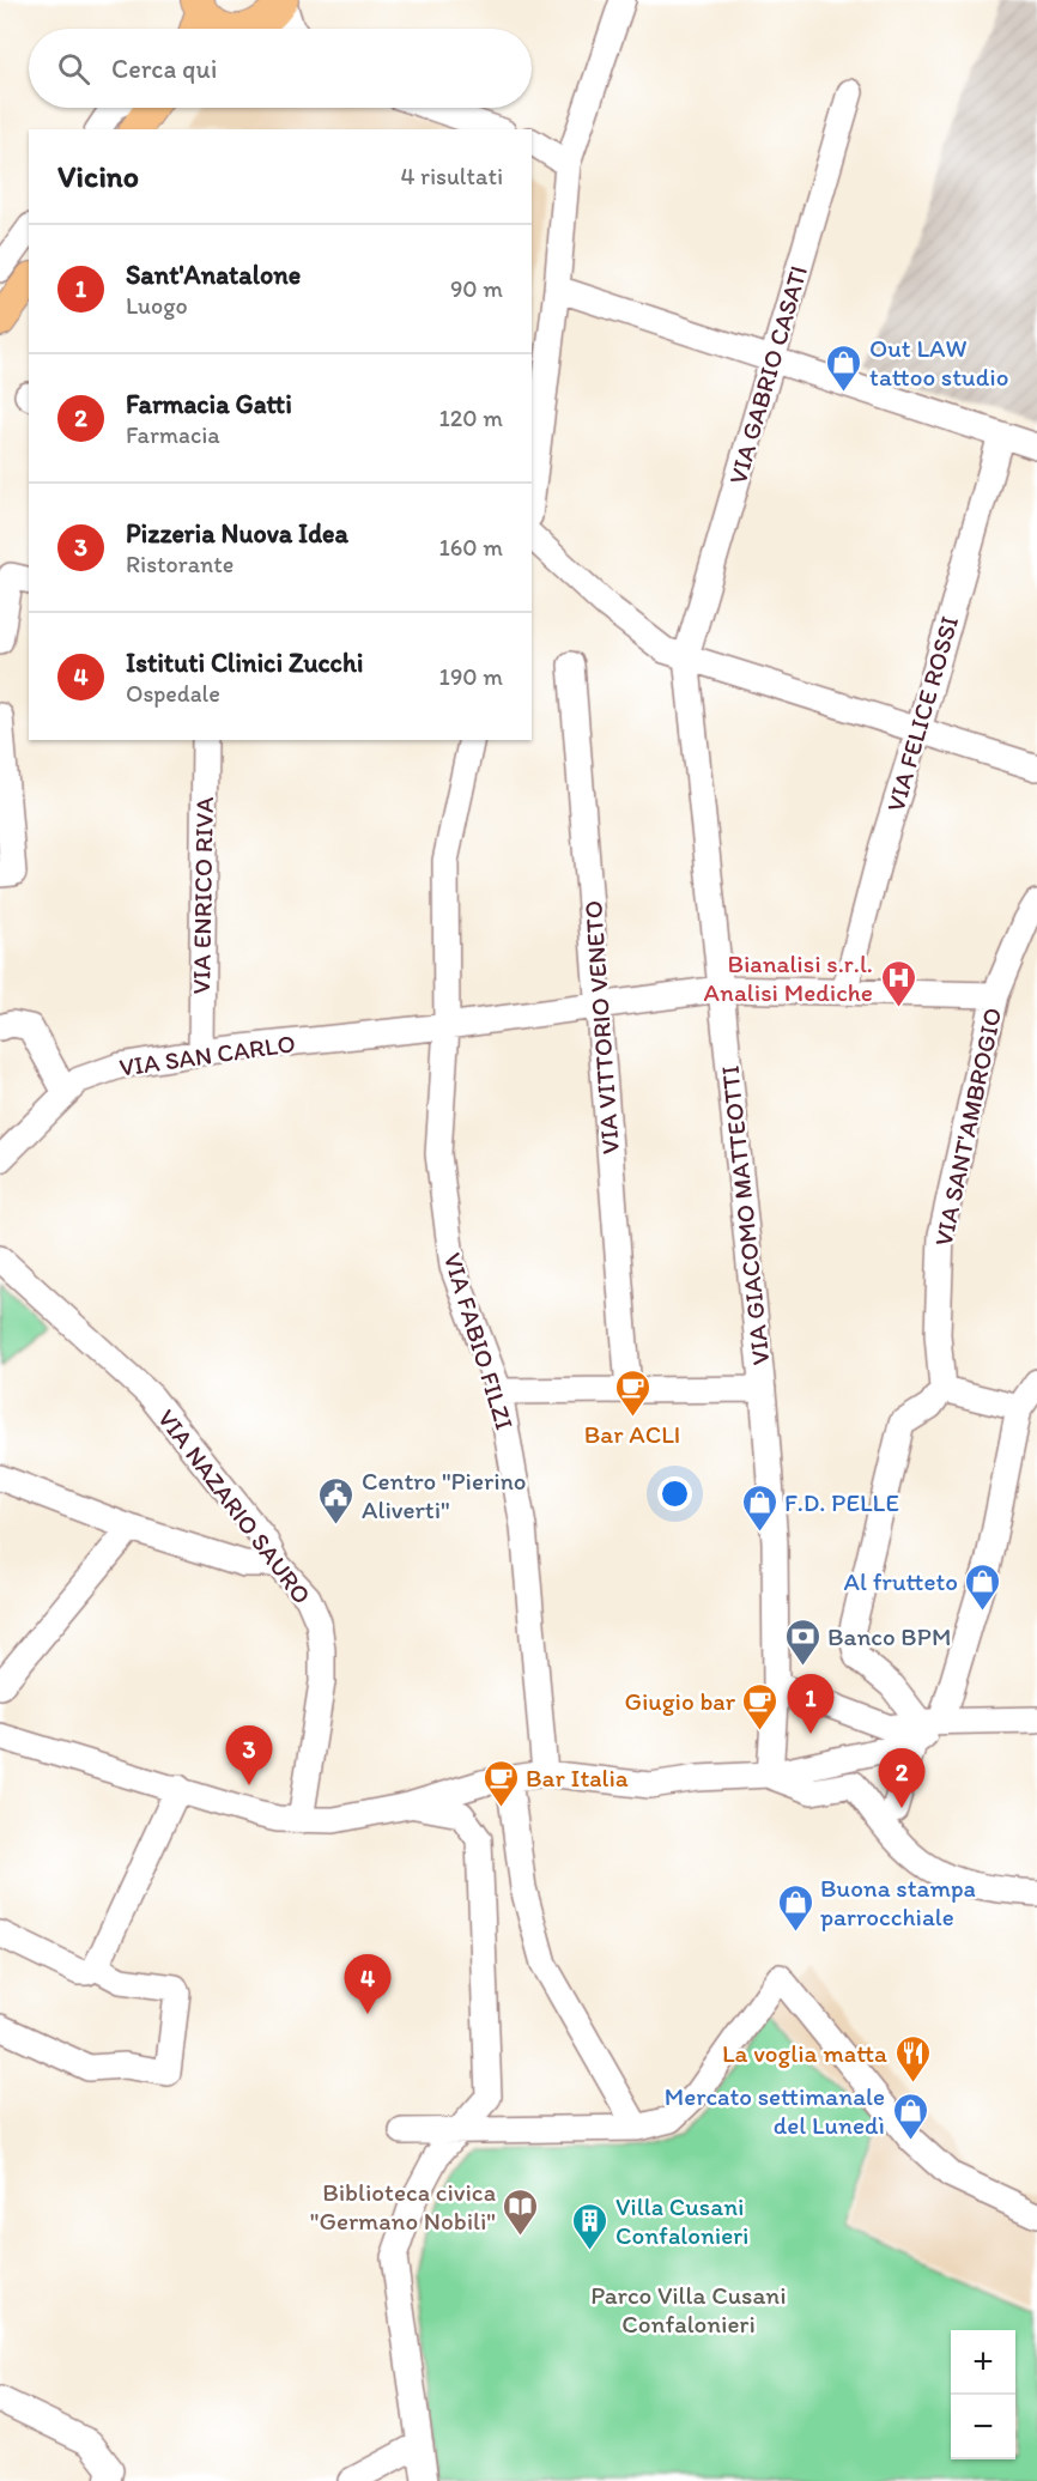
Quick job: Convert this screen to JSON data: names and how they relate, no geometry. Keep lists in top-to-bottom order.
{
  "streets": {
    "street": [
      "VIA GABRIO CASATI",
      "VIA FELICE ROSSI",
      "VIA ENRICO RIVA",
      "VIA VITTORIO VENETO",
      "VIA SAN CARLO",
      "VIA SANT'AMBROGIO",
      "VIA GIACOMO MATTEOTTI",
      "VIA FABIO FILZI",
      "VIA NAZARIO SAURO"
    ]
  },
  "crossings": [
    ["VIA GABRIO CASATI", "VIA GIACOMO MATTEOTTI"],
    ["VIA FELICE ROSSI", "VIA SAN CARLO"],
    ["VIA ENRICO RIVA", "VIA SAN CARLO"],
    ["VIA VITTORIO VENETO", "VIA SAN CARLO"],
    ["VIA SAN CARLO", "VIA SANT'AMBROGIO"],
    ["VIA SAN CARLO", "VIA GIACOMO MATTEOTTI"],
    ["VIA SAN CARLO", "VIA FABIO FILZI"]
  ],
  "parks": ["Parco Villa Cusani Confalonieri"],
  "places": {
    "shop": [
      "Out LAW tattoo studio",
      "F.D. PELLE",
      "Al frutteto",
      "Buona stampa parrocchiale",
      "Mercato settimanale del Lunedì"
    ],
    "hospital": ["Bianalisi s.r.l. Analisi Mediche"],
    "cafe": ["Bar ACLI", "Giugio bar", "Bar Italia"],
    "public building": ["Centro \"Pierino Aliverti\""],
    "bank": ["Banco BPM"],
    "restaurant": ["La voglia matta"],
    "library": ["Biblioteca civica \"Germano Nobili\""],
    "building": ["Villa Cusani Confalonieri"]
  },
  "page": {
    "search": "Cerca qui",
    "heading": ["Vicino", "4 risultati"],
    "list": [
      {
        "mark": "1",
        "name": "Sant'Anatalone",
        "note": "Luogo",
        "value": "90 m"
      },
      {
        "mark": "2",
        "name": "Farmacia Gatti",
        "note": "Farmacia",
        "value": "120 m"
      },
      {
        "mark": "3",
        "name": "Pizzeria Nuova Idea",
        "note": "Ristorante",
        "value": "160 m"
      },
      {
        "mark": "4",
        "name": "Istituti Clinici Zucchi",
        "note": "Ospedale",
        "value": "190 m"
      }
    ],
    "pins": [
      "1",
      "3",
      "2",
      "4"
    ],
    "map_buttons": ["+", "−"]
  }
}
